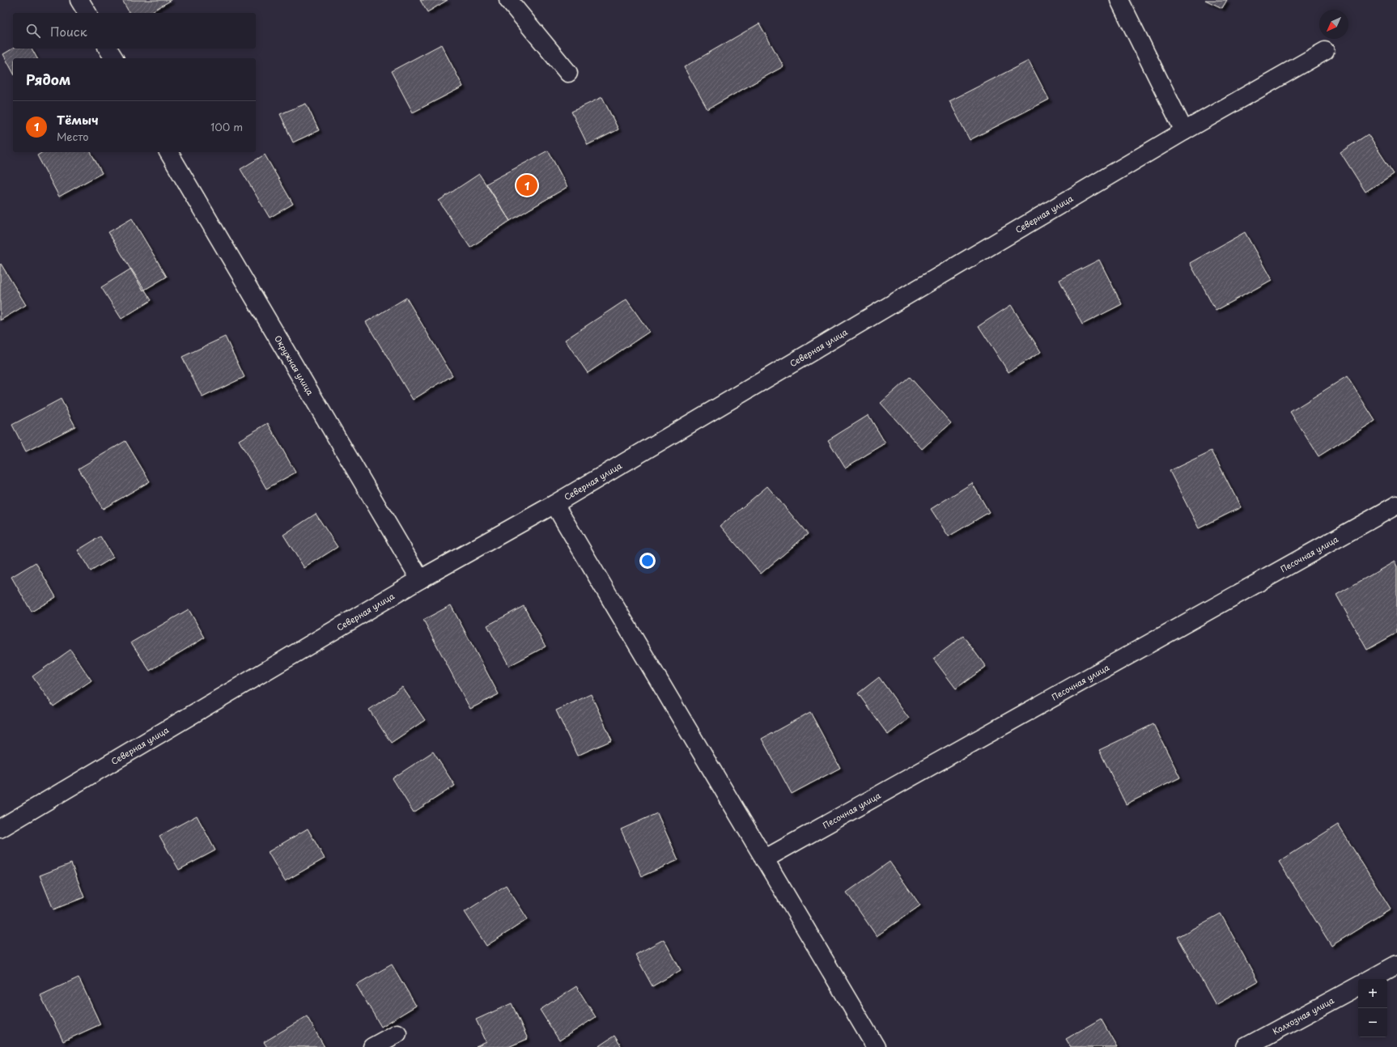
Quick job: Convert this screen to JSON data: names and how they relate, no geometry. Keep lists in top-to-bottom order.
{
  "streets": {
    "street": [
      "Северная улица",
      "Окружная улица",
      "Песочная улица",
      "Колхозная улица"
    ]
  },
  "crossings": [
    ["Северная улица", "Окружная улица"]
  ],
  "north": "bottom left",
  "page": {
    "search": "Поиск",
    "heading": "Рядом",
    "list": [
      {
        "mark": "1",
        "name": "Тёмыч",
        "note": "Место",
        "value": "100 m"
      }
    ],
    "pins": "1",
    "map_buttons": ["+", "−"]
  }
}
